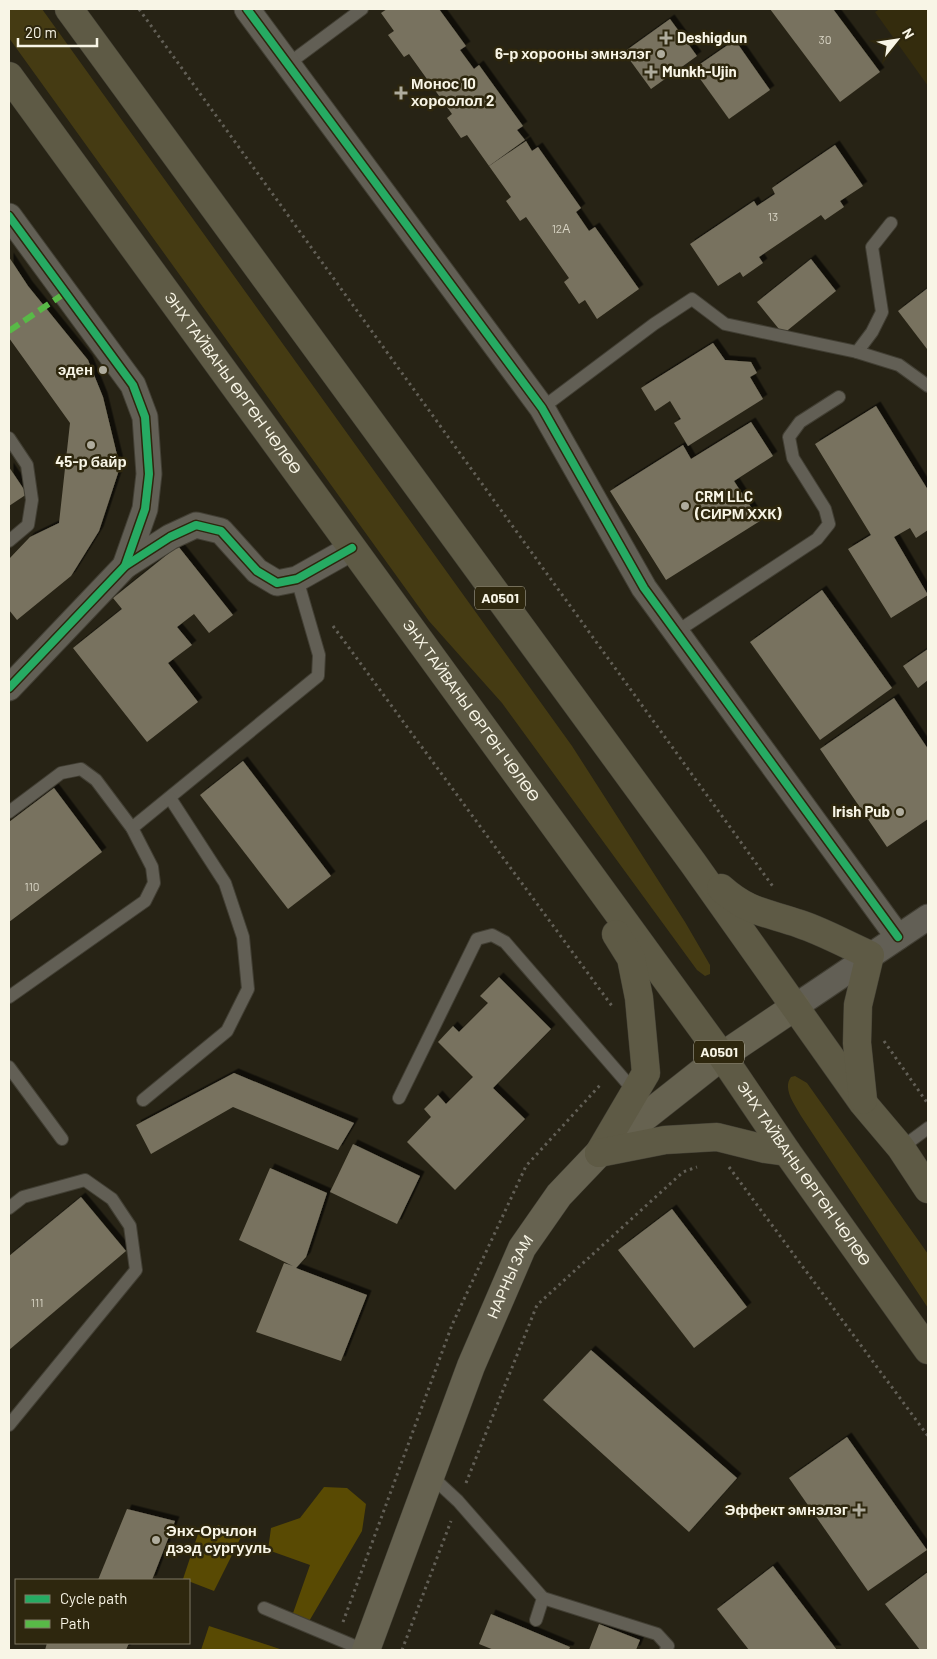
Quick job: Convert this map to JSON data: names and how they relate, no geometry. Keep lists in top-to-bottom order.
{
  "streets": {
    "highway": ["ЭНХ ТАЙВАНЫ ӨРГӨН ЧӨЛӨӨ", "A0501"],
    "main road": ["НАРНЫ ЗАМ"]
  },
  "crossings": [
    ["ЭНХ ТАЙВАНЫ ӨРГӨН ЧӨЛӨӨ", "НАРНЫ ЗАМ"],
    ["A0501", "НАРНЫ ЗАМ"]
  ],
  "places": {
    "health": [
      "Deshigdun",
      "Munkh-Ujin",
      "Монос 10 хороолол 2",
      "Эффект эмнэлэг"
    ],
    "other": [
      "6-р хорооны эмнэлэг",
      "эден",
      "45-р байр",
      "CRM LLC (СИРМ ХХК)",
      "Irish Pub",
      "Энх-Орчлон дээд сургууль"
    ]
  },
  "house_numbers": [
    "30",
    "13",
    "12А",
    "110",
    "111"
  ],
  "legend": ["Cycle path", "Path"],
  "scale_bar": "20 m",
  "north": "top right"
}
